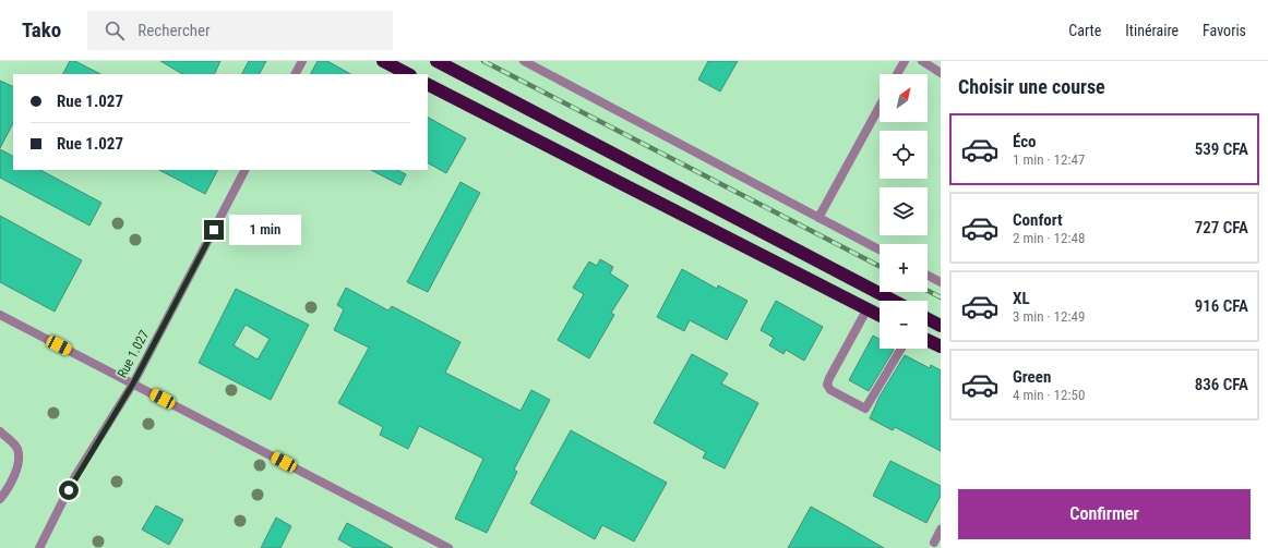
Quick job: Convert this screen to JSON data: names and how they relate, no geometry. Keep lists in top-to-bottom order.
{
  "streets": {
    "street": ["Rue 1.027"]
  },
  "north": "top right",
  "page": {
    "header": "Tako",
    "search": "Rechercher",
    "nav": ["Carte", "Itinéraire", "Favoris"],
    "heading": "Choisir une course",
    "map_buttons": ["+", "−"],
    "banner": ["Rue 1.027", "Rue 1.027"],
    "list": [
      {
        "name": "Éco",
        "note": "1 min · 12:47",
        "value": "539 CFA"
      },
      {
        "name": "Confort",
        "note": "2 min · 12:48",
        "value": "727 CFA"
      },
      {
        "name": "XL",
        "note": "3 min · 12:49",
        "value": "916 CFA"
      },
      {
        "name": "Green",
        "note": "4 min · 12:50",
        "value": "836 CFA"
      }
    ],
    "bubble": "1 min",
    "buttons": "Confirmer"
  }
}
